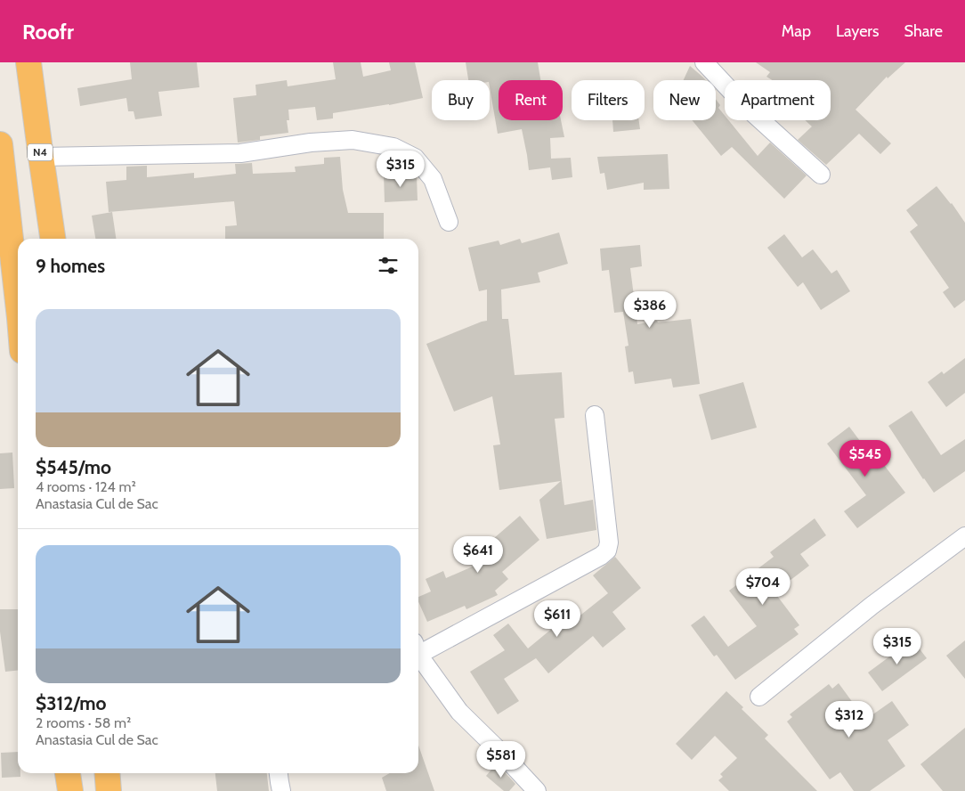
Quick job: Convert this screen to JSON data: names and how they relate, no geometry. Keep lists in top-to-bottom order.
{
  "streets": {
    "highway": ["N4"]
  },
  "page": {
    "header": "Roofr",
    "nav": ["Map", "Layers", "Share"],
    "chip": [
      "Buy",
      "Rent",
      "Filters",
      "New",
      "Apartment"
    ],
    "price": [
      "$315",
      "$386",
      "$545",
      "$641",
      "$704",
      "$611",
      "$315",
      "$312",
      "$581"
    ],
    "heading": "9 homes",
    "list": [
      {
        "name": "$545/mo",
        "note": "4 rooms · 124 m² · Anastasia Cul de Sac"
      },
      {
        "name": "$312/mo",
        "note": "2 rooms · 58 m² · Anastasia Cul de Sac"
      }
    ]
  }
}
